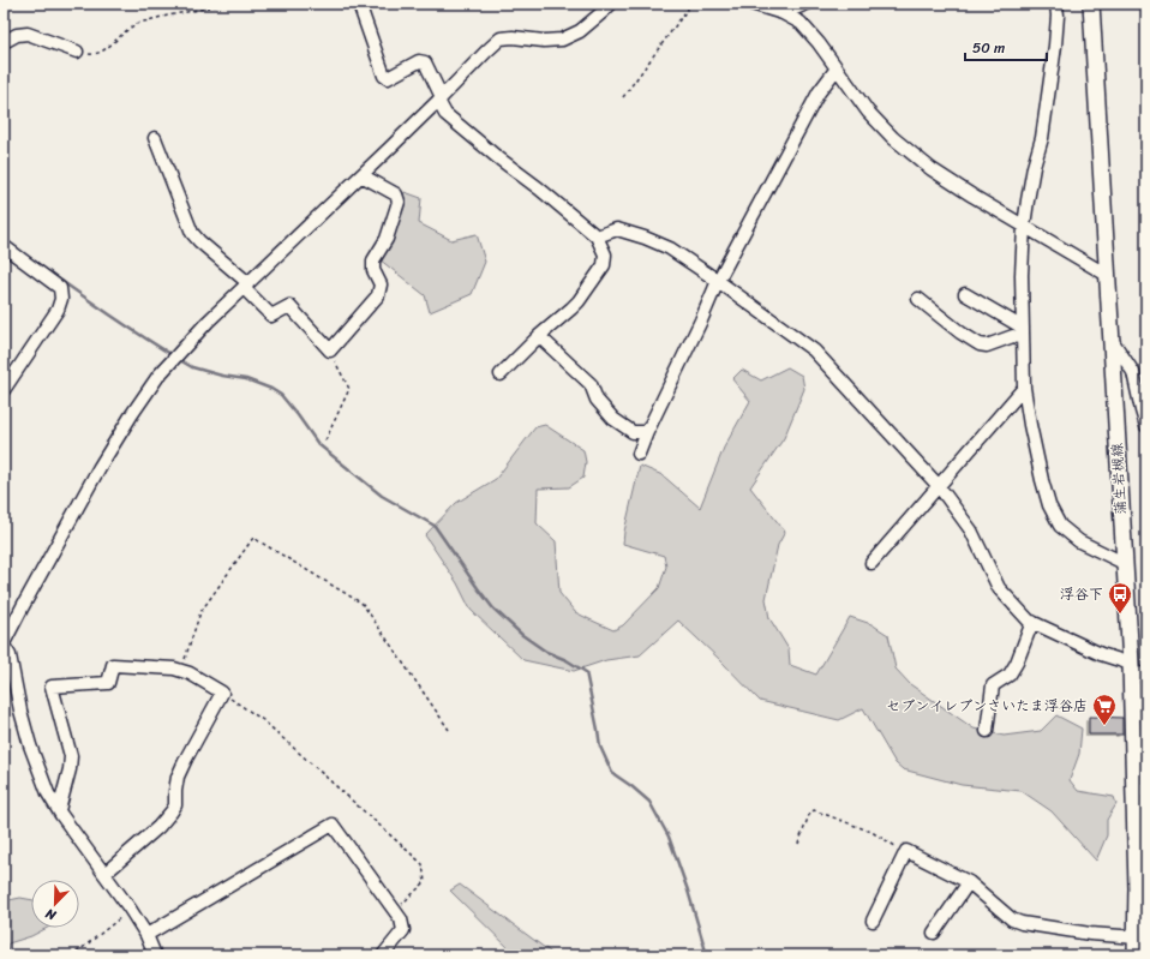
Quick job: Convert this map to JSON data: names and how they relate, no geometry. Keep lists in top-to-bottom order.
{
  "streets": {
    "main road": ["蒲生岩槻線"]
  },
  "places": {
    "bus stop": ["浮谷下"],
    "supermarket": ["セブンイレブンさいたま浮谷店"]
  },
  "scale_bar": "50 m",
  "north": "bottom left"
}
